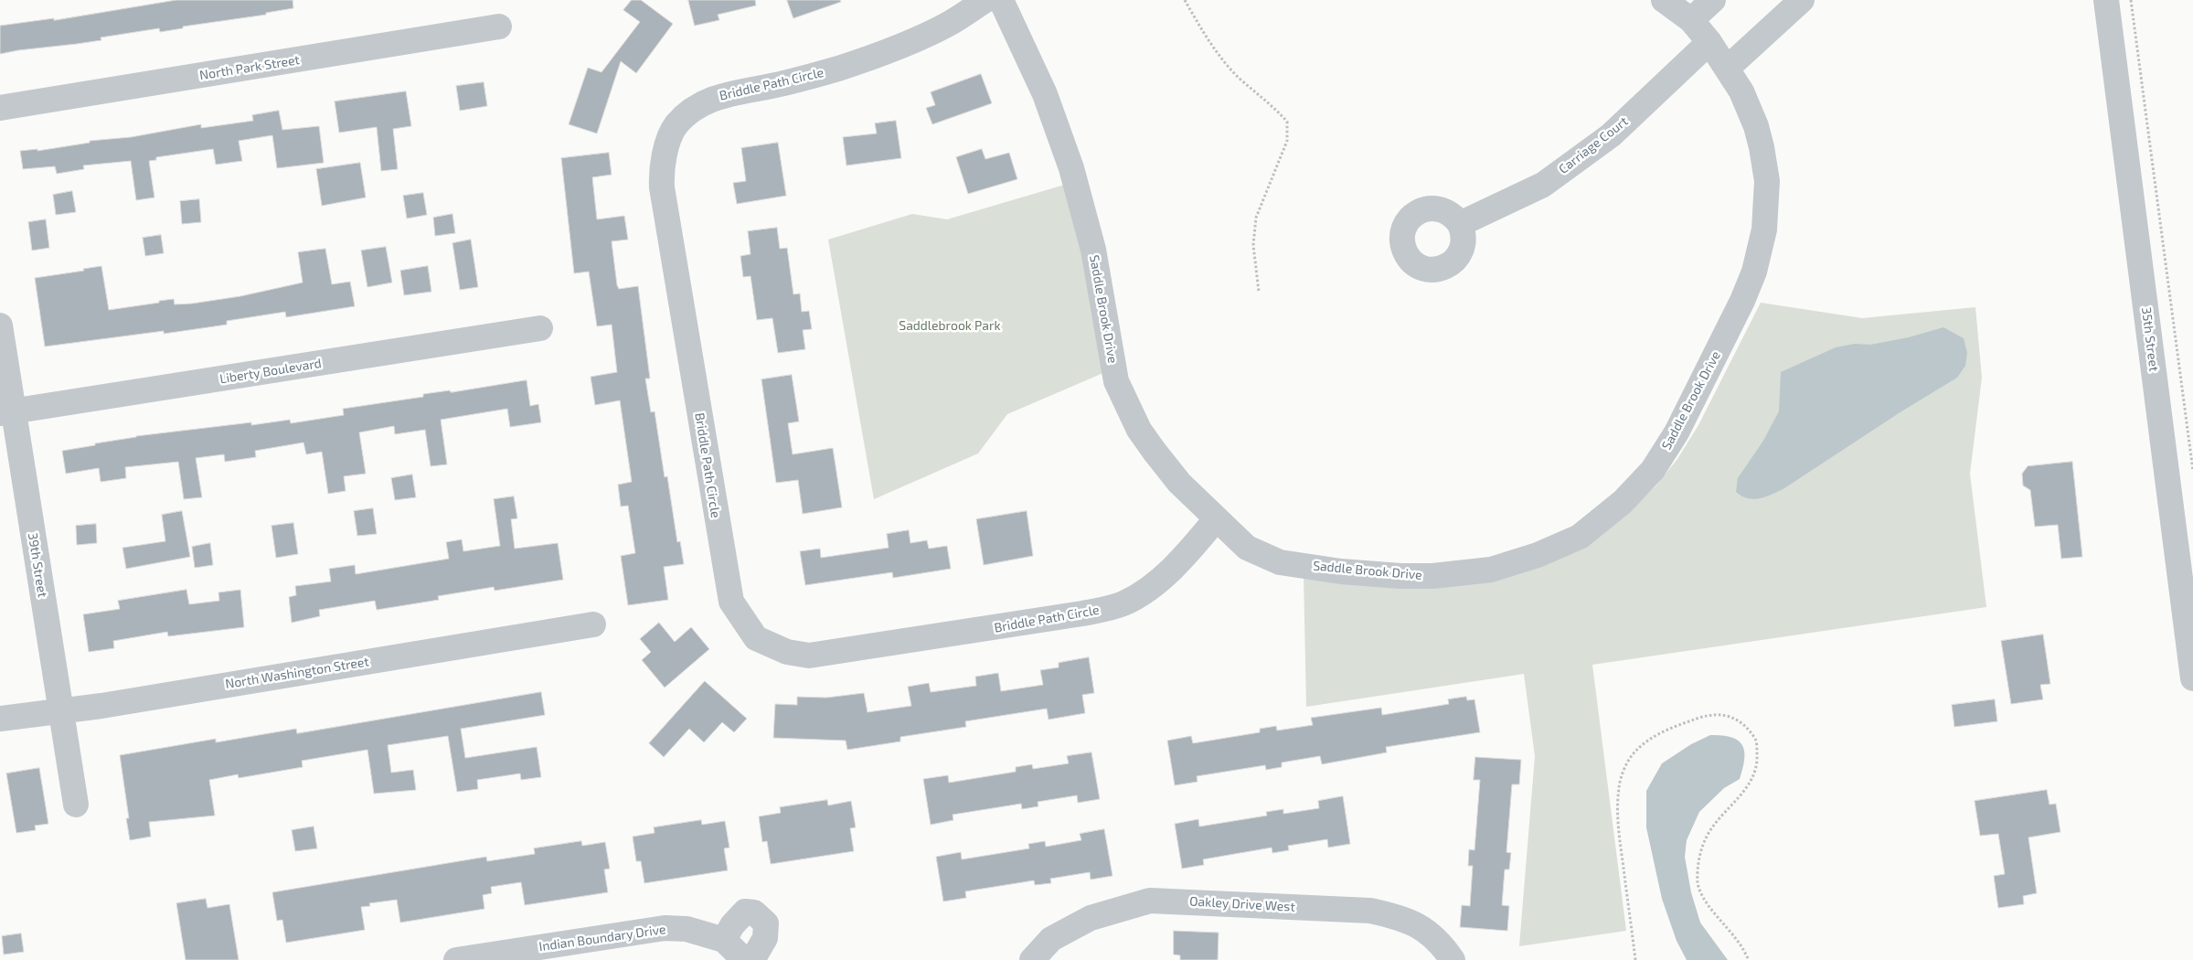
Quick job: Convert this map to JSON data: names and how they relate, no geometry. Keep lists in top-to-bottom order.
{
  "streets": {
    "street": [
      "North Park Street",
      "Briddle Path Circle",
      "Carriage Court",
      "Saddle Brook Drive",
      "35th Street",
      "Liberty Boulevard",
      "39th Street",
      "North Washington Street",
      "Oakley Drive West",
      "Indian Boundary Drive"
    ]
  },
  "crossings": [
    ["Briddle Path Circle", "Saddle Brook Drive"],
    ["Carriage Court", "Saddle Brook Drive"],
    ["Liberty Boulevard", "39th Street"],
    ["39th Street", "North Washington Street"]
  ],
  "parks": ["Saddlebrook Park"]
}
